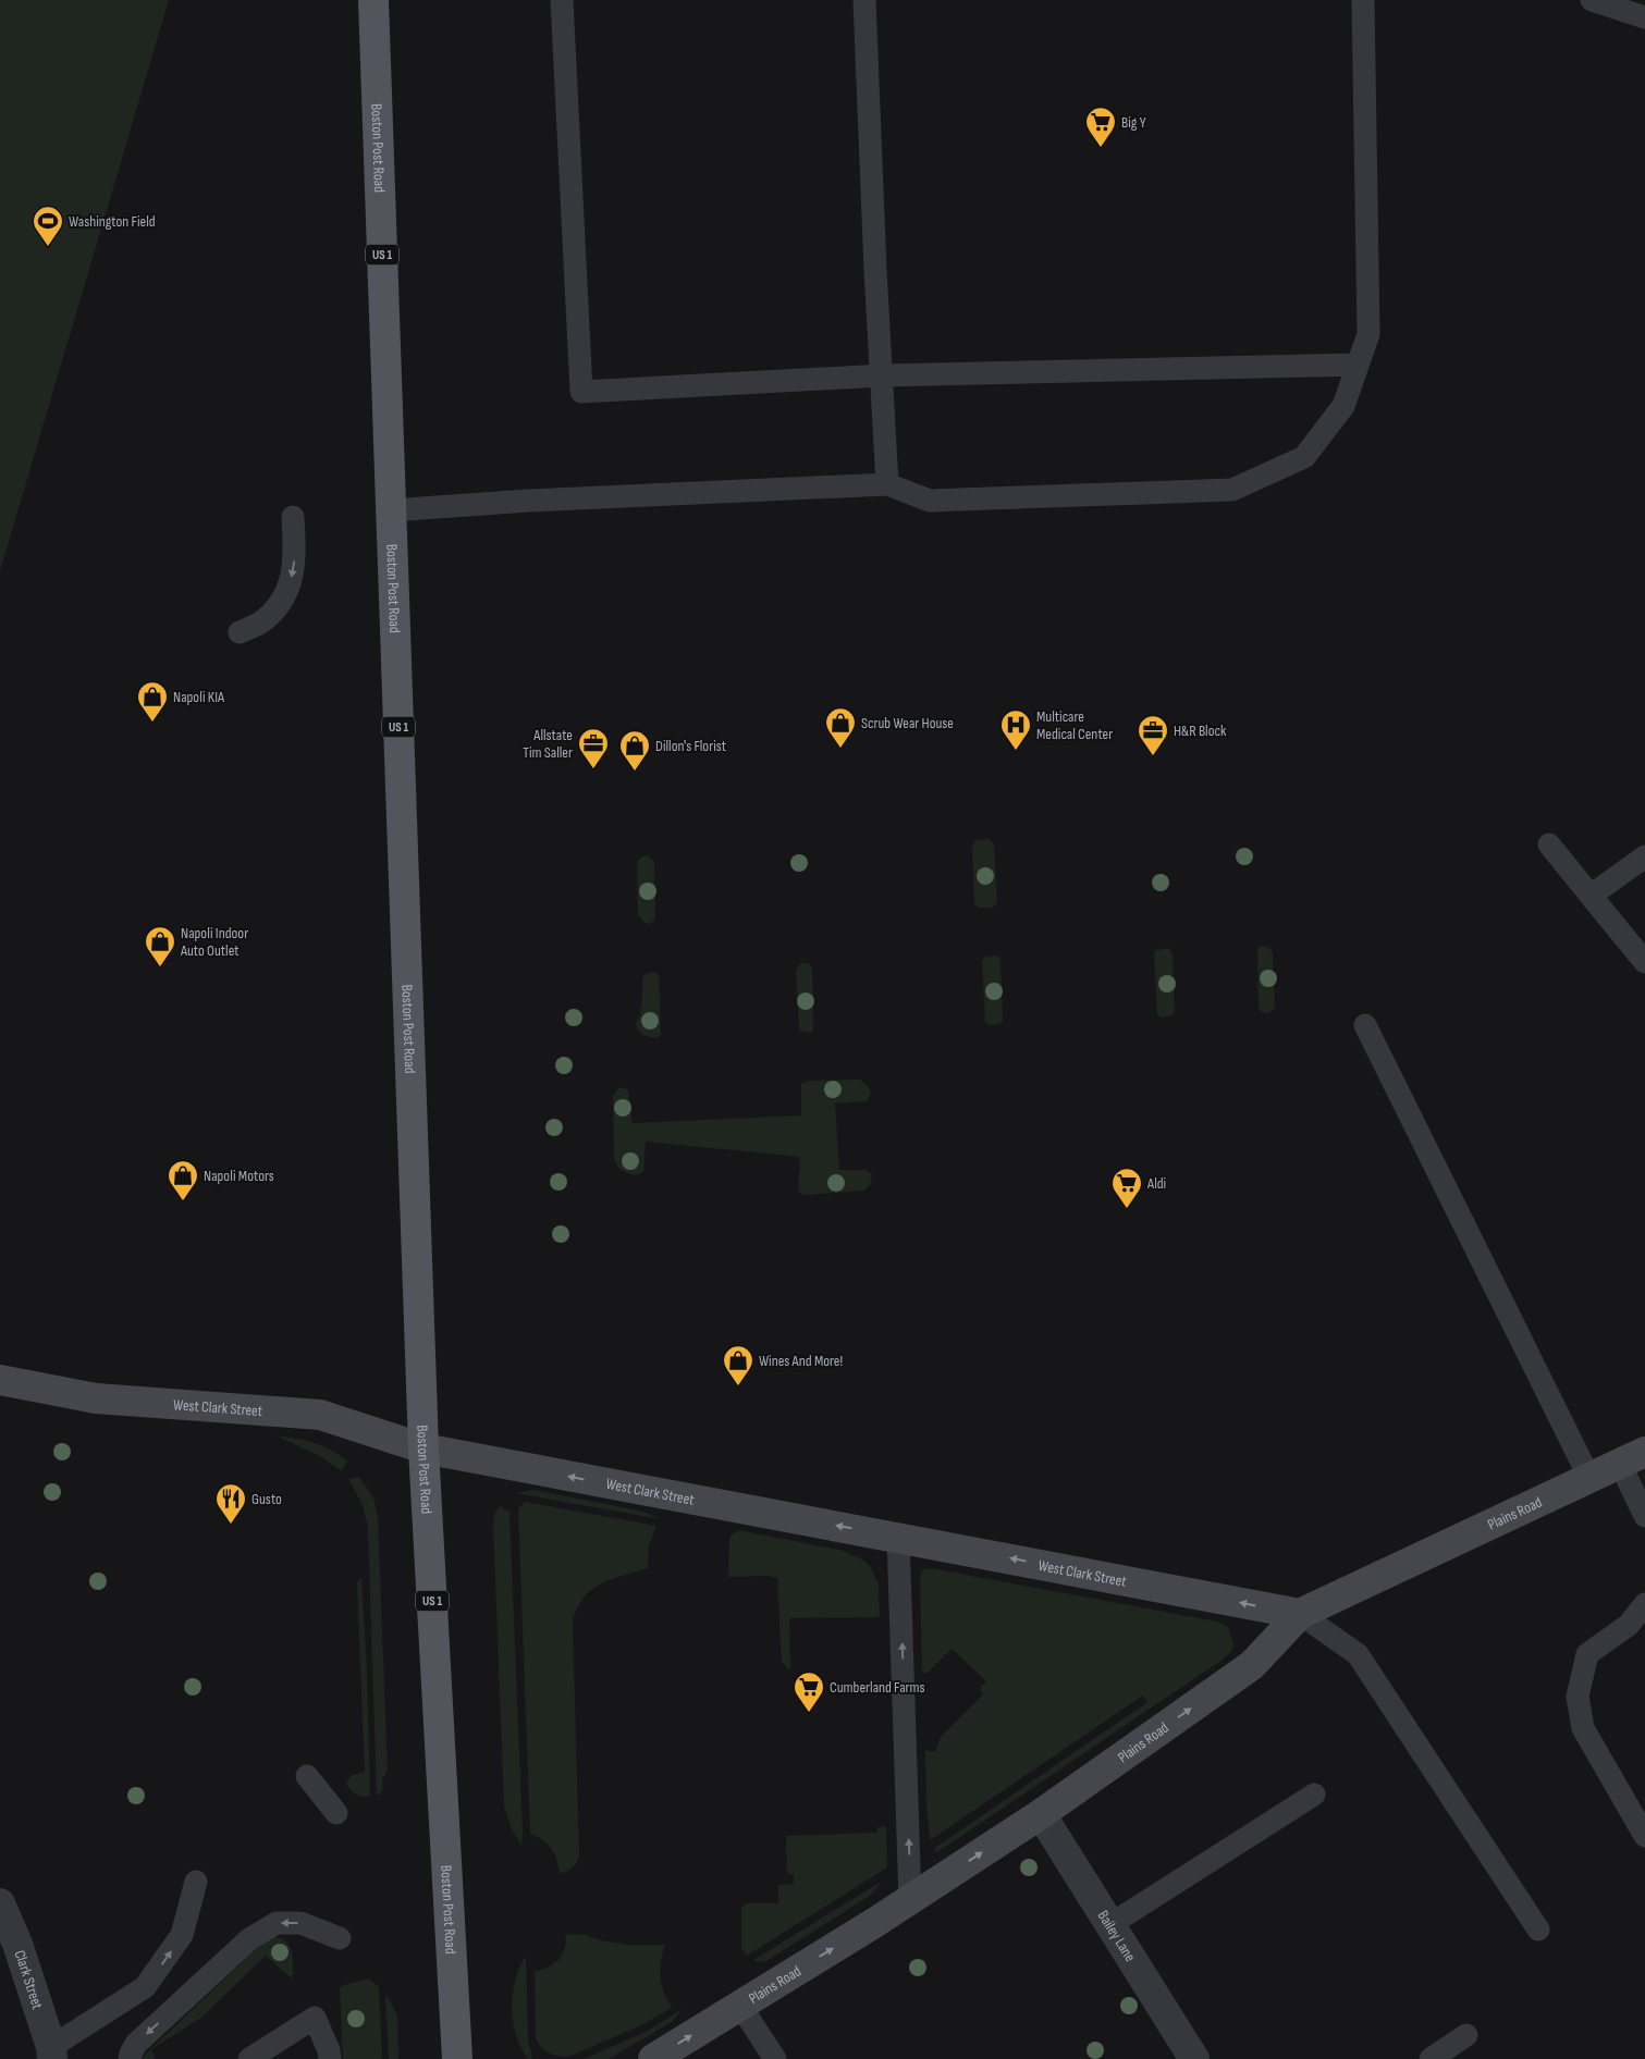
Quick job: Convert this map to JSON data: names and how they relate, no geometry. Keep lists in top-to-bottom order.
{
  "streets": {
    "main road": [
      "Boston Post Road",
      "US 1",
      "West Clark Street",
      "Plains Road"
    ],
    "street": ["Bailey Lane", "Clark Street"]
  },
  "crossings": [
    ["Boston Post Road", "West Clark Street"],
    ["West Clark Street", "Plains Road"],
    ["Plains Road", "Bailey Lane"]
  ],
  "one_way": ["West Clark Street", "Plains Road"],
  "places": {
    "supermarket": ["Big Y", "Aldi", "Cumberland Farms"],
    "sports": ["Washington Field"],
    "shop": [
      "Napoli KIA",
      "Scrub Wear House",
      "Dillon's Florist",
      "Napoli Indoor Auto Outlet",
      "Napoli Motors",
      "Wines And More!"
    ],
    "hospital": ["Multicare Medical Center"],
    "office": ["H&R Block", "Allstate Tim Saller"],
    "restaurant": ["Gusto"]
  }
}
